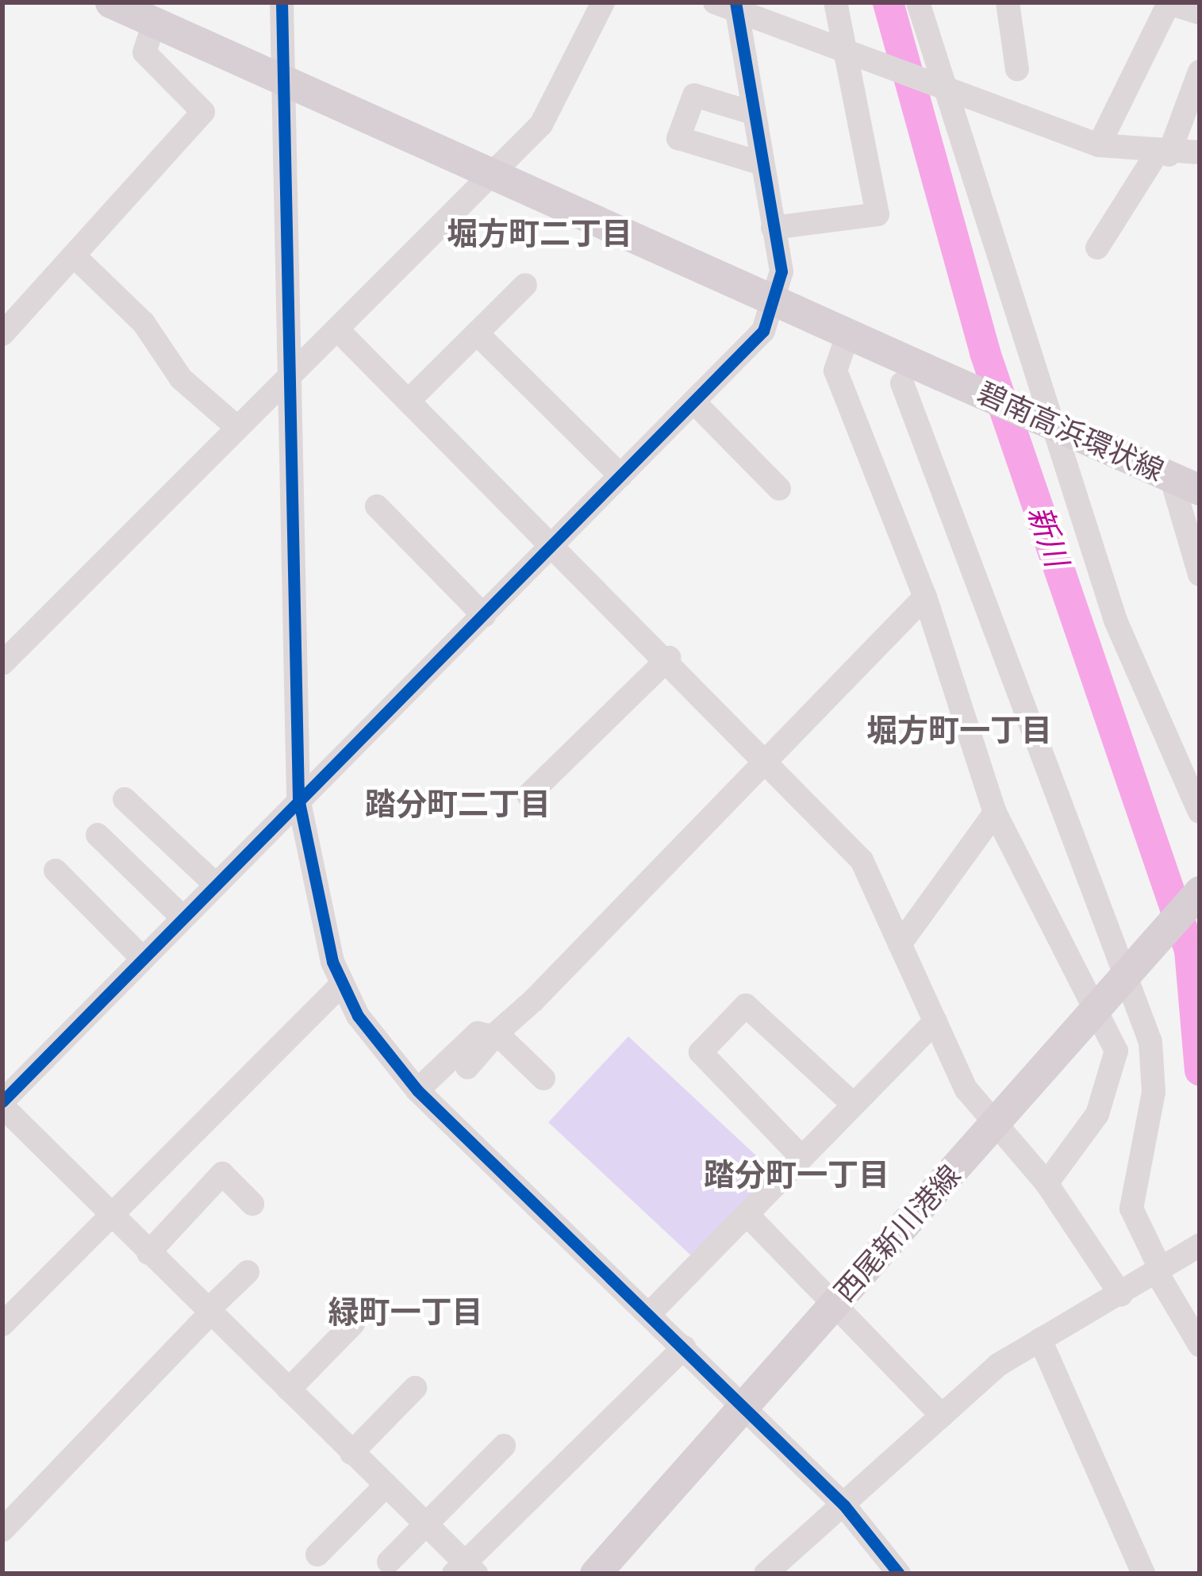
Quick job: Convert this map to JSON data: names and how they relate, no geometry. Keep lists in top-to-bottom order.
{
  "streets": {
    "main road": ["碧南高浜環状線", "西尾新川港線"]
  },
  "districts": [
    "堀方町二丁目",
    "堀方町一丁目",
    "踏分町二丁目",
    "踏分町一丁目",
    "緑町一丁目"
  ],
  "water": ["新川"]
}
